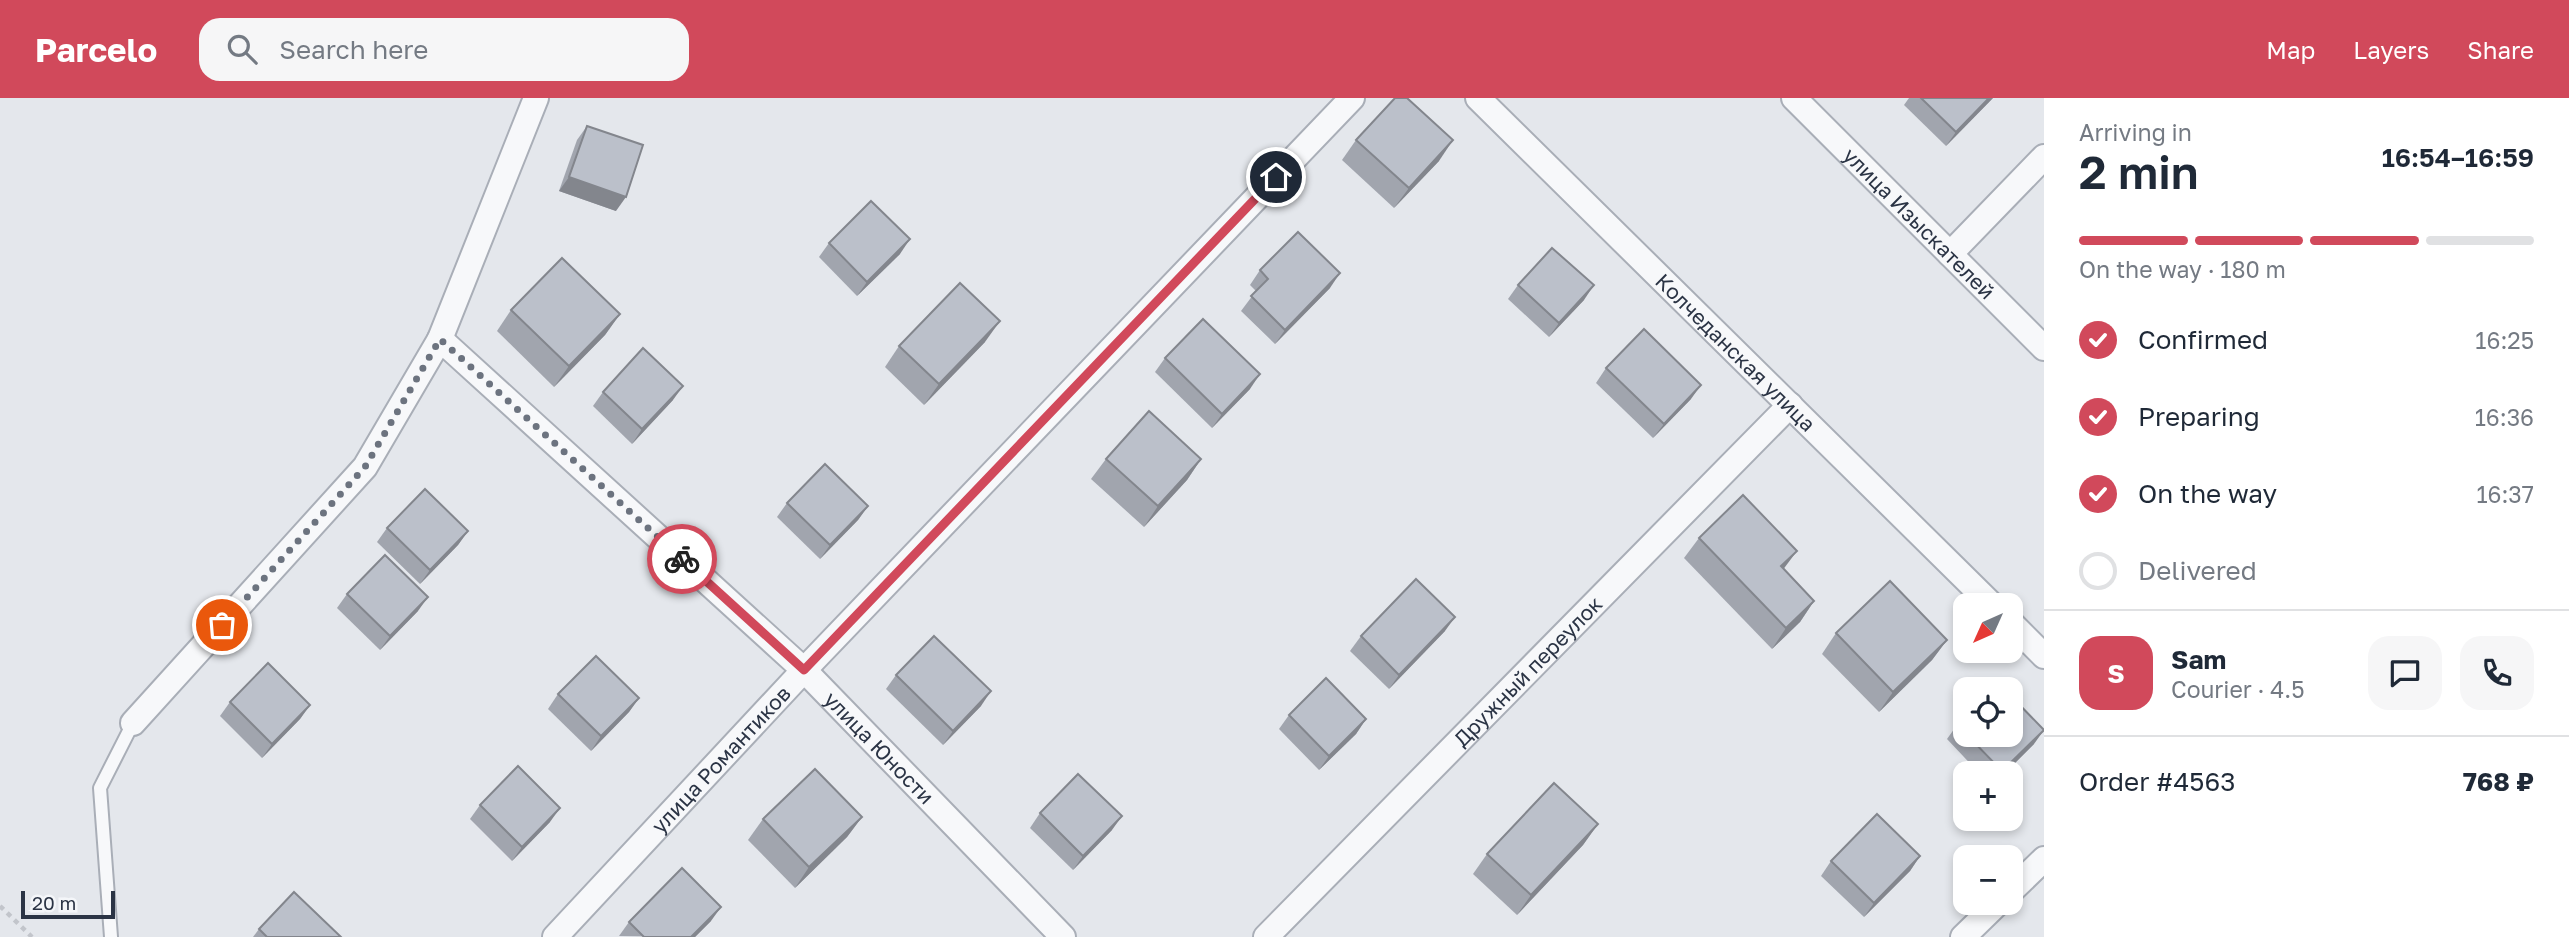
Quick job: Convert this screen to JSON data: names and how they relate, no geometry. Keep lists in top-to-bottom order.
{
  "streets": {
    "street": [
      "улица Изыскателей",
      "Колчеданская улица",
      "Дружный переулок",
      "улица Юности",
      "улица Романтиков"
    ]
  },
  "crossings": [
    ["Колчеданская улица", "Дружный переулок"],
    ["улица Юности", "улица Романтиков"]
  ],
  "scale_bar": "20 m",
  "north": "bottom left",
  "page": {
    "header": "Parcelo",
    "search": "Search here",
    "nav": ["Map", "Layers", "Share"],
    "heading": ["2 min", "Arriving in", "16:54–16:59"],
    "panel": [
      "Sam",
      "Courier · 4.5",
      "Order #4563",
      "768 ₽"
    ],
    "bar": "On the way · 180 m",
    "list": [
      ["Confirmed", "16:25"],
      ["Preparing", "16:36"],
      ["On the way", "16:37"],
      "Delivered"
    ],
    "map_buttons": ["+", "−"],
    "round": "S",
    "scale": "20 m"
  }
}
